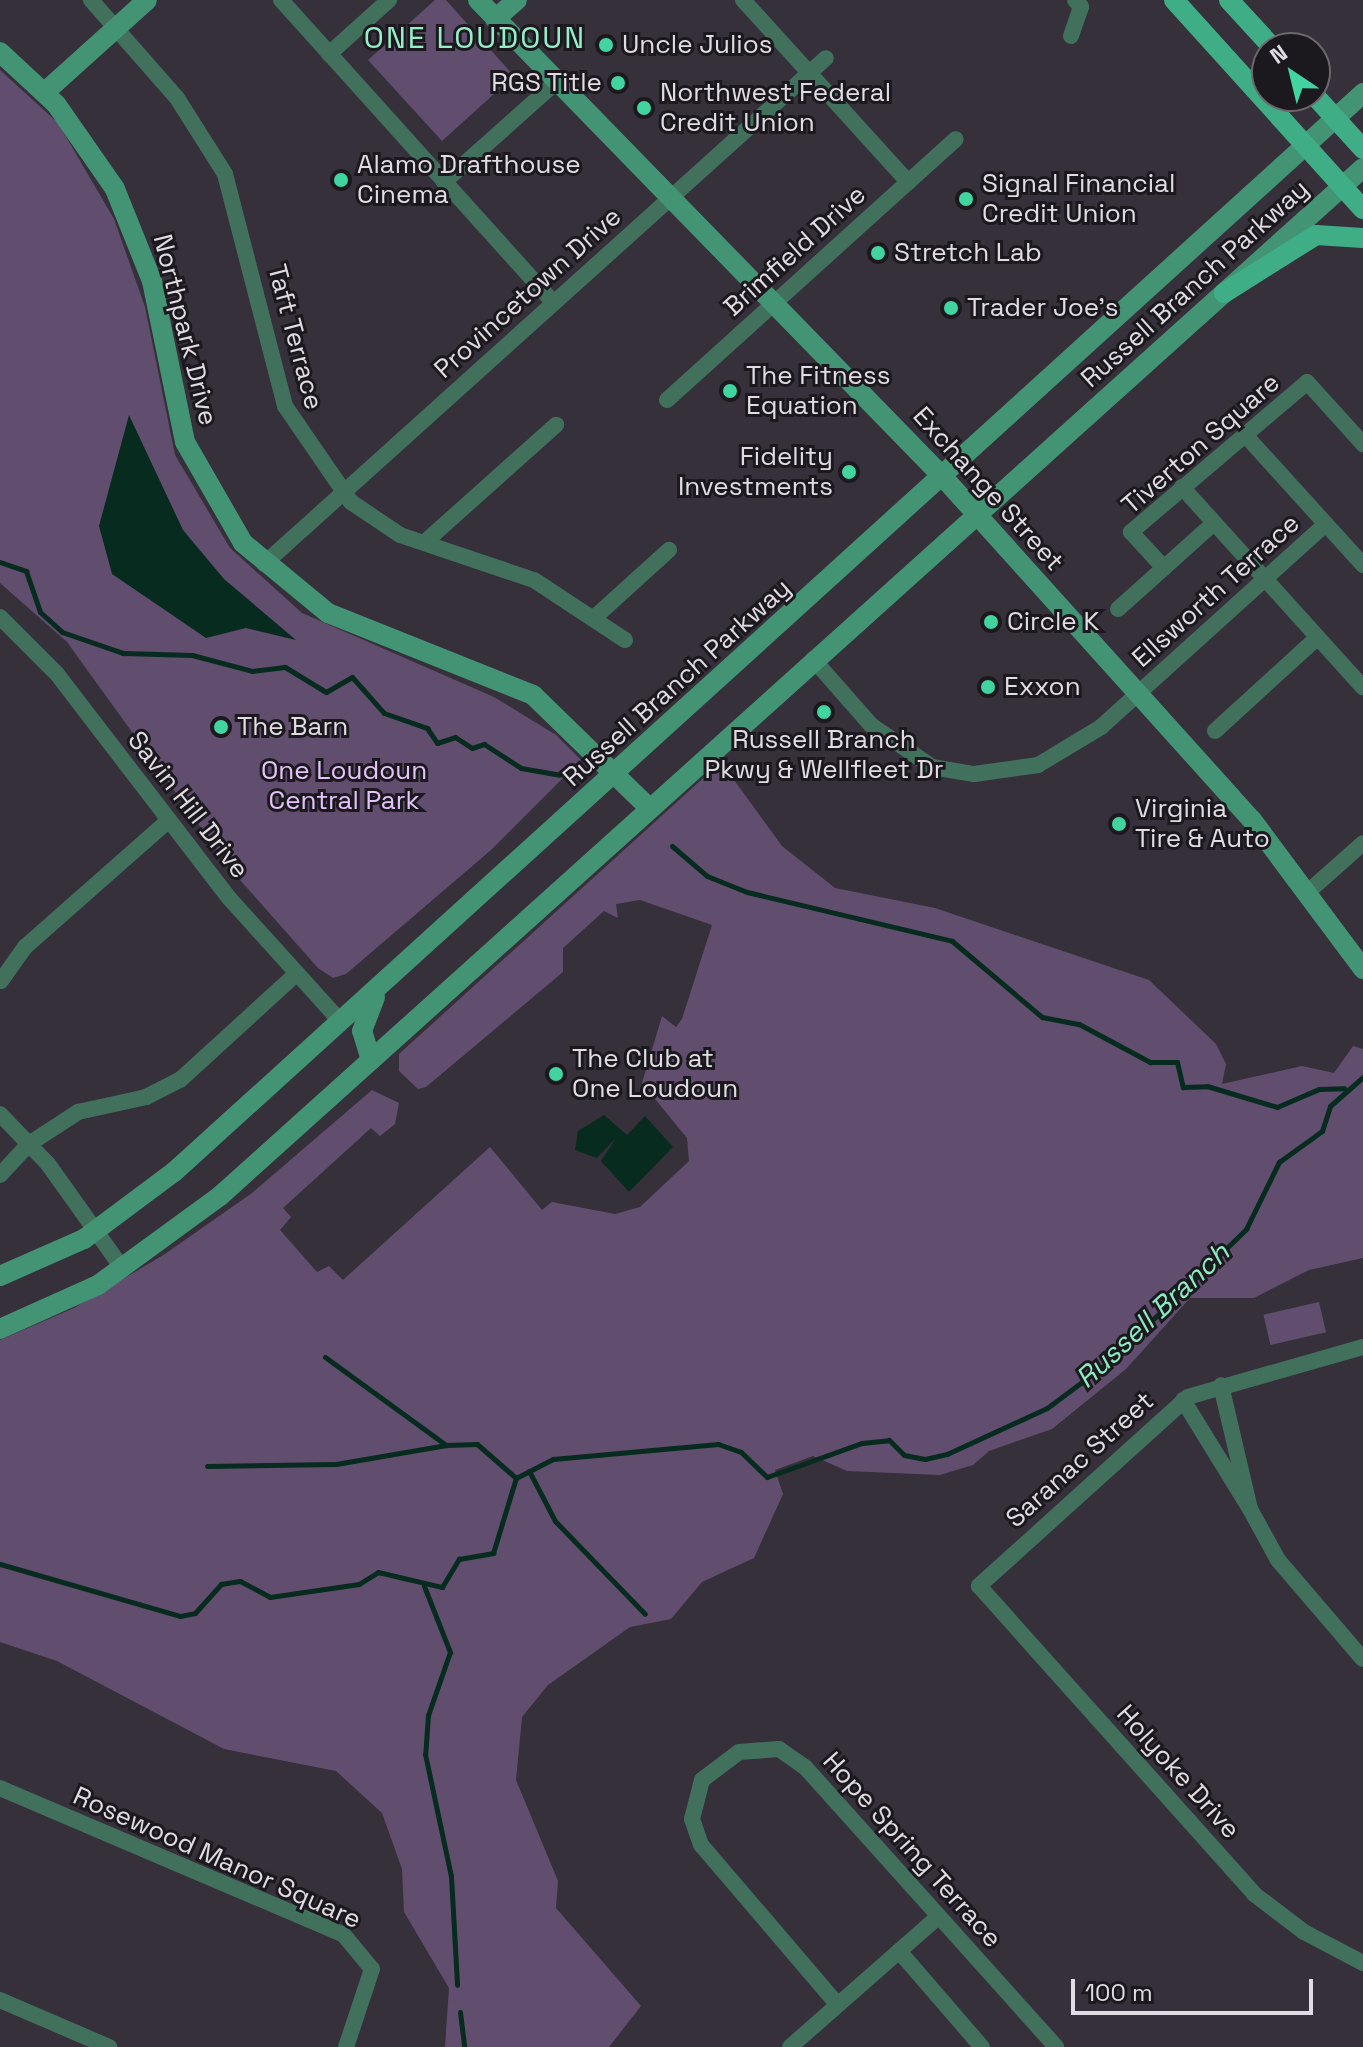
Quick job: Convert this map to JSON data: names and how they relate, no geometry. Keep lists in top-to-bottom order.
{
  "streets": {
    "main road": ["Russell Branch Parkway", "Northpark Drive", "Exchange Street"],
    "street": [
      "Brimfield Drive",
      "Provincetown Drive",
      "Taft Terrace",
      "Tiverton Square",
      "Ellsworth Terrace",
      "Savin Hill Drive",
      "Saranac Street",
      "Holyoke Drive",
      "Hope Spring Terrace",
      "Rosewood Manor Square"
    ]
  },
  "crossings": [
    ["Brimfield Drive", "Exchange Street"],
    ["Russell Branch Parkway", "Northpark Drive"],
    ["Russell Branch Parkway", "Exchange Street"],
    ["Russell Branch Parkway", "Ellsworth Terrace"],
    ["Russell Branch Parkway", "Savin Hill Drive"],
    ["Provincetown Drive", "Northpark Drive"],
    ["Provincetown Drive", "Taft Terrace"],
    ["Provincetown Drive", "Exchange Street"],
    ["Exchange Street", "Ellsworth Terrace"],
    ["Saranac Street", "Holyoke Drive"]
  ],
  "districts": ["ONE LOUDOUN"],
  "water": ["Russell Branch"],
  "parks": ["One Loudoun Central Park"],
  "places": [
    "Uncle Julios",
    "RGS Title",
    "Northwest Federal Credit Union",
    "Alamo Drafthouse Cinema",
    "Signal Financial Credit Union",
    "Stretch Lab",
    "Trader Joe's",
    "The Fitness Equation",
    "Fidelity Investments",
    "Circle K",
    "Exxon",
    "Russell Branch Pkwy & Wellfleet Dr",
    "The Barn",
    "Virginia Tire & Auto",
    "The Club at One Loudoun"
  ],
  "scale_bar": "100 m",
  "north": "top left"
}
